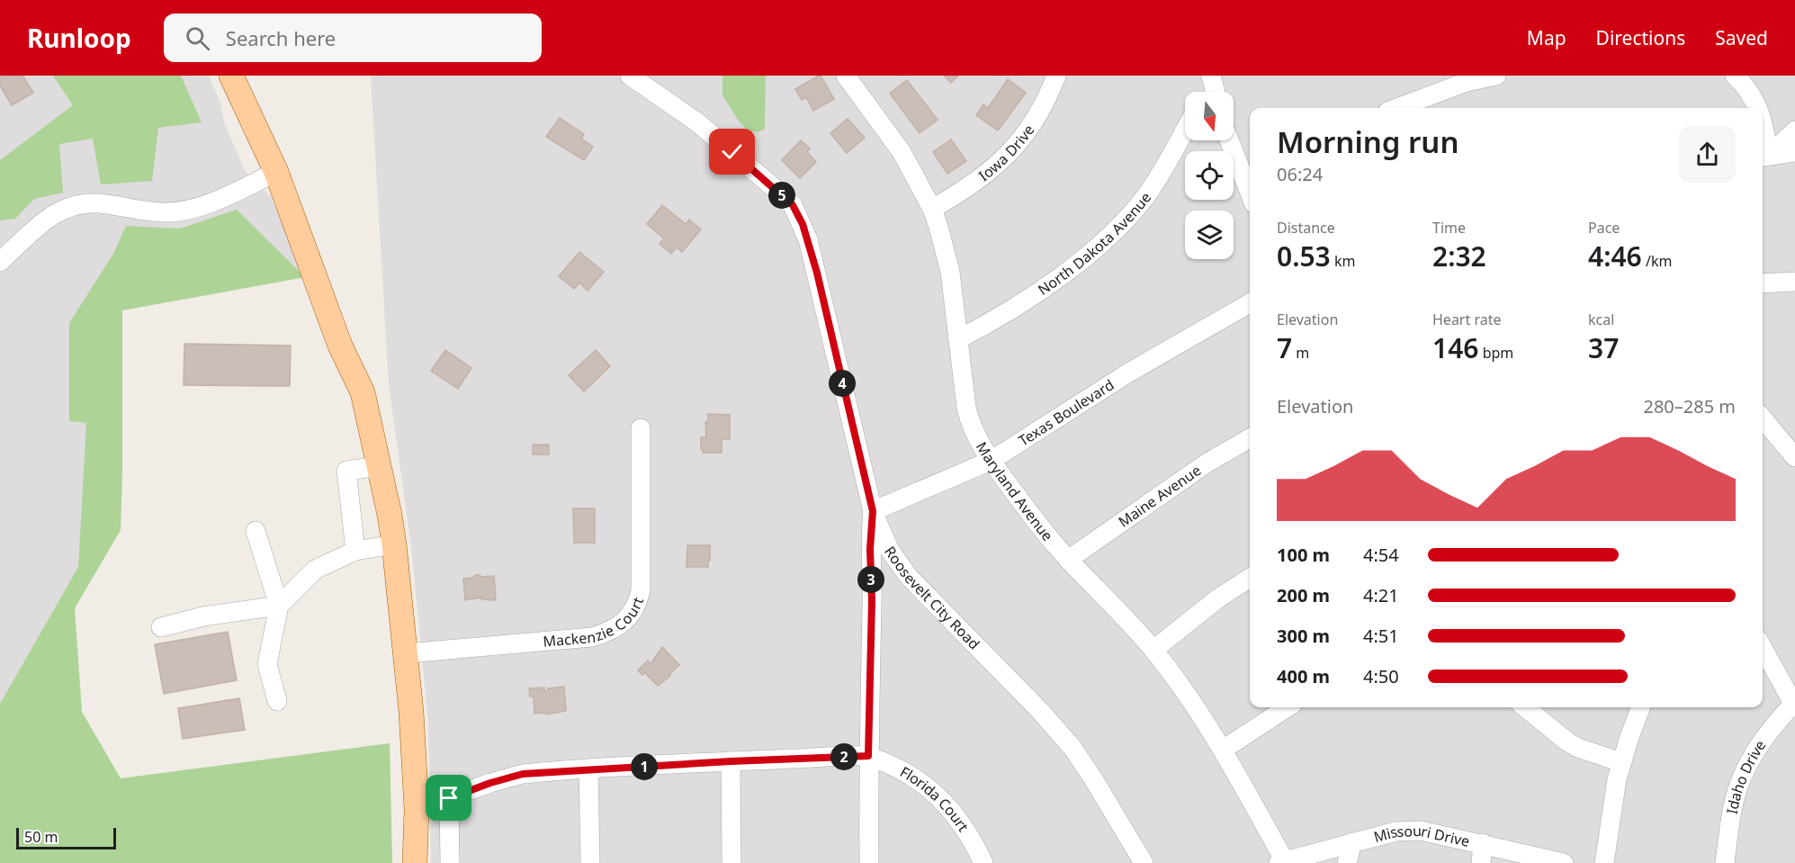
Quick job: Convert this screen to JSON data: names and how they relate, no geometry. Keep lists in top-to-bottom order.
{
  "streets": {
    "street": [
      "Iowa Drive",
      "North Dakota Avenue",
      "Texas Boulevard",
      "Maryland Avenue",
      "Maine Avenue",
      "Roosevelt City Road",
      "Mackenzie Court",
      "Idaho Drive",
      "Florida Court",
      "Missouri Drive"
    ]
  },
  "crossings": [
    ["Iowa Drive", "Maryland Avenue"],
    ["North Dakota Avenue", "Maryland Avenue"],
    ["Texas Boulevard", "Maryland Avenue"],
    ["Texas Boulevard", "Roosevelt City Road"],
    ["Maryland Avenue", "Maine Avenue"],
    ["Maryland Avenue", "Missouri Drive"]
  ],
  "scale_bar": "50 m",
  "north": "bottom",
  "page": {
    "header": "Runloop",
    "search": "Search here",
    "nav": ["Map", "Directions", "Saved"],
    "heading": ["Morning run", "06:24"],
    "pins": [
      "5",
      "4",
      "3",
      "2",
      "1"
    ],
    "stats": [
      ["Distance", "0.53 km"],
      ["Time", "2:32"],
      ["Pace", "4:46 /km"],
      ["Elevation", "7 m"],
      ["Heart rate", "146 bpm"],
      ["kcal", "37"]
    ],
    "chart": ["Elevation", "280–285 m"],
    "list": [
      {
        "name": "100 m",
        "note": "4:54"
      },
      {
        "name": "200 m",
        "note": "4:21"
      },
      {
        "name": "300 m",
        "note": "4:51"
      },
      {
        "name": "400 m",
        "note": "4:50"
      }
    ],
    "scale": "50 m"
  }
}
